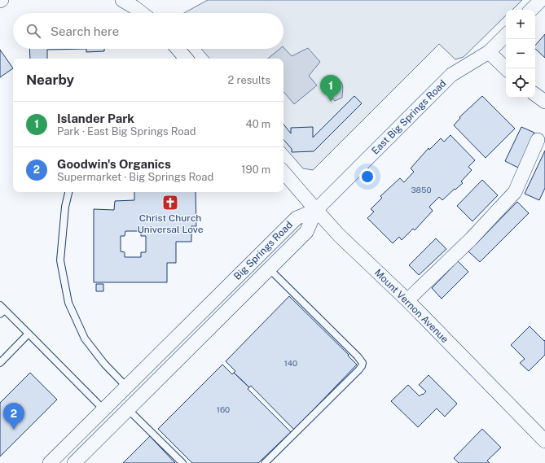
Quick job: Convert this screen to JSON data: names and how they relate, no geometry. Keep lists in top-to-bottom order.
{
  "streets": {
    "street": ["East Big Springs Road", "Big Springs Road", "Mount Vernon Avenue"]
  },
  "crossings": [
    ["East Big Springs Road", "Big Springs Road"],
    ["East Big Springs Road", "Mount Vernon Avenue"],
    ["Big Springs Road", "Mount Vernon Avenue"]
  ],
  "places": {
    "church": ["Christ Church Universal Love"]
  },
  "house_numbers": ["3850", "140", "160"],
  "page": {
    "map_buttons": ["+", "−"],
    "search": "Search here",
    "heading": ["Nearby", "2 results"],
    "pins": ["1", "2"],
    "list": [
      {
        "mark": "1",
        "name": "Islander Park",
        "note": "Park · East Big Springs Road",
        "value": "40 m"
      },
      {
        "mark": "2",
        "name": "Goodwin's Organics",
        "note": "Supermarket · Big Springs Road",
        "value": "190 m"
      }
    ]
  }
}
